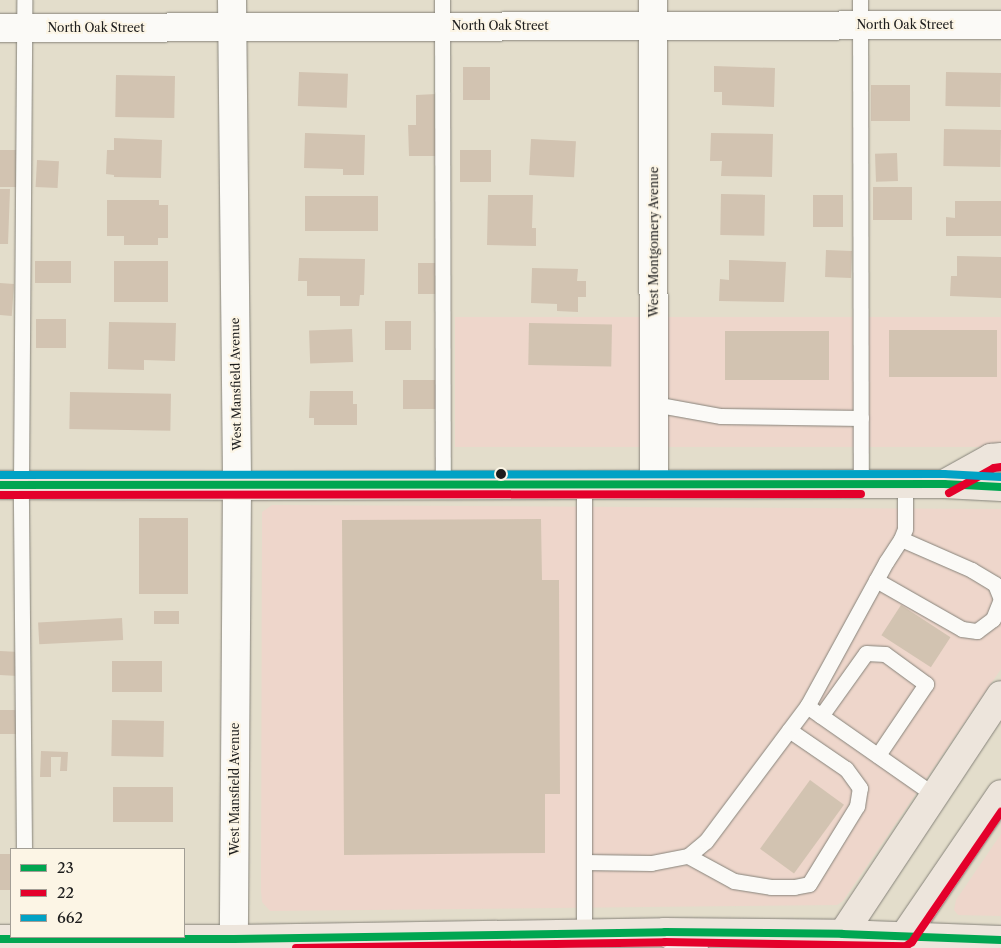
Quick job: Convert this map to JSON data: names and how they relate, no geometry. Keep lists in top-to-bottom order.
{
  "streets": {
    "street": ["North Oak Street", "West Montgomery Avenue", "West Mansfield Avenue"]
  },
  "crossings": [
    ["North Oak Street", "West Montgomery Avenue"],
    ["North Oak Street", "West Mansfield Avenue"]
  ],
  "lines": ["transit line 22", "transit line 662", "transit line 23"],
  "legend": ["23", "22", "662"]
}
